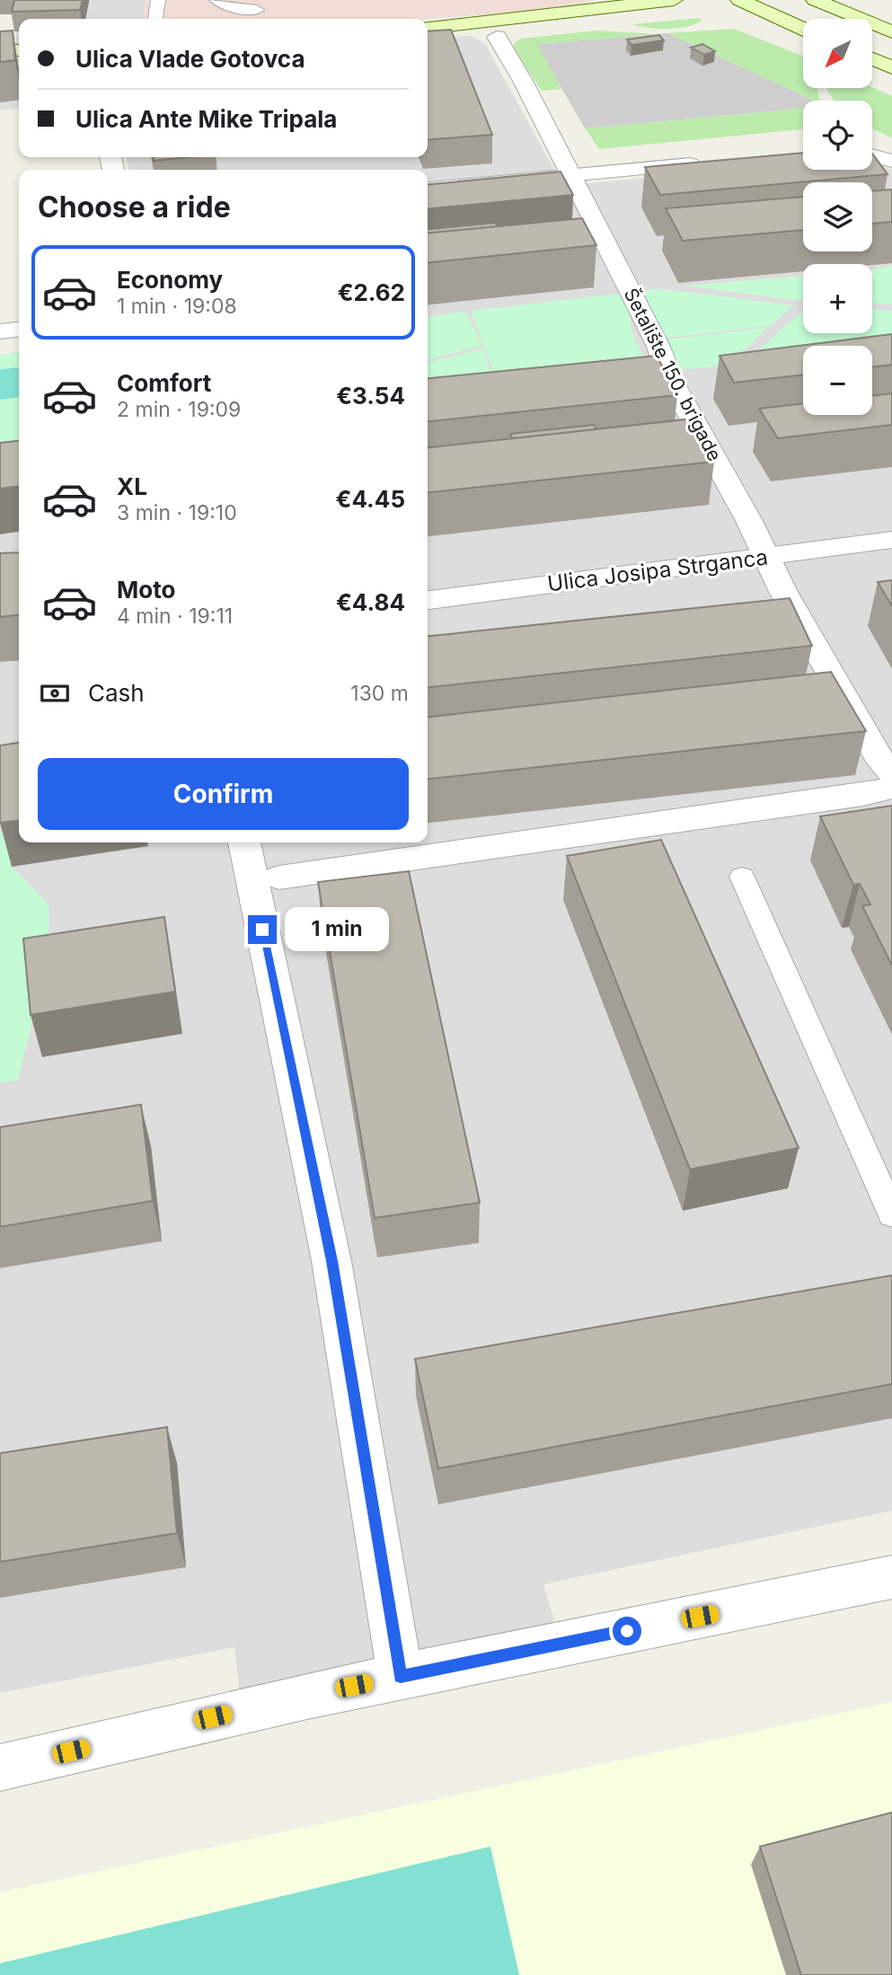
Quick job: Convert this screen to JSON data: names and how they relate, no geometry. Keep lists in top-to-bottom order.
{
  "streets": {
    "street": ["Šetalište 150. brigade", "Ulica Josipa Strganca"]
  },
  "crossings": [
    ["Šetalište 150. brigade", "Ulica Josipa Strganca"]
  ],
  "north": "bottom left",
  "page": {
    "map_buttons": ["+", "−"],
    "banner": ["Ulica Vlade Gotovca", "Ulica Ante Mike Tripala"],
    "heading": "Choose a ride",
    "list": [
      {
        "name": "Economy",
        "note": "1 min · 19:08",
        "value": "€2.62"
      },
      {
        "name": "Comfort",
        "note": "2 min · 19:09",
        "value": "€3.54"
      },
      {
        "name": "XL",
        "note": "3 min · 19:10",
        "value": "€4.45"
      },
      {
        "name": "Moto",
        "note": "4 min · 19:11",
        "value": "€4.84"
      }
    ],
    "pay": ["Cash", "130 m"],
    "buttons": "Confirm",
    "bubble": "1 min"
  }
}
